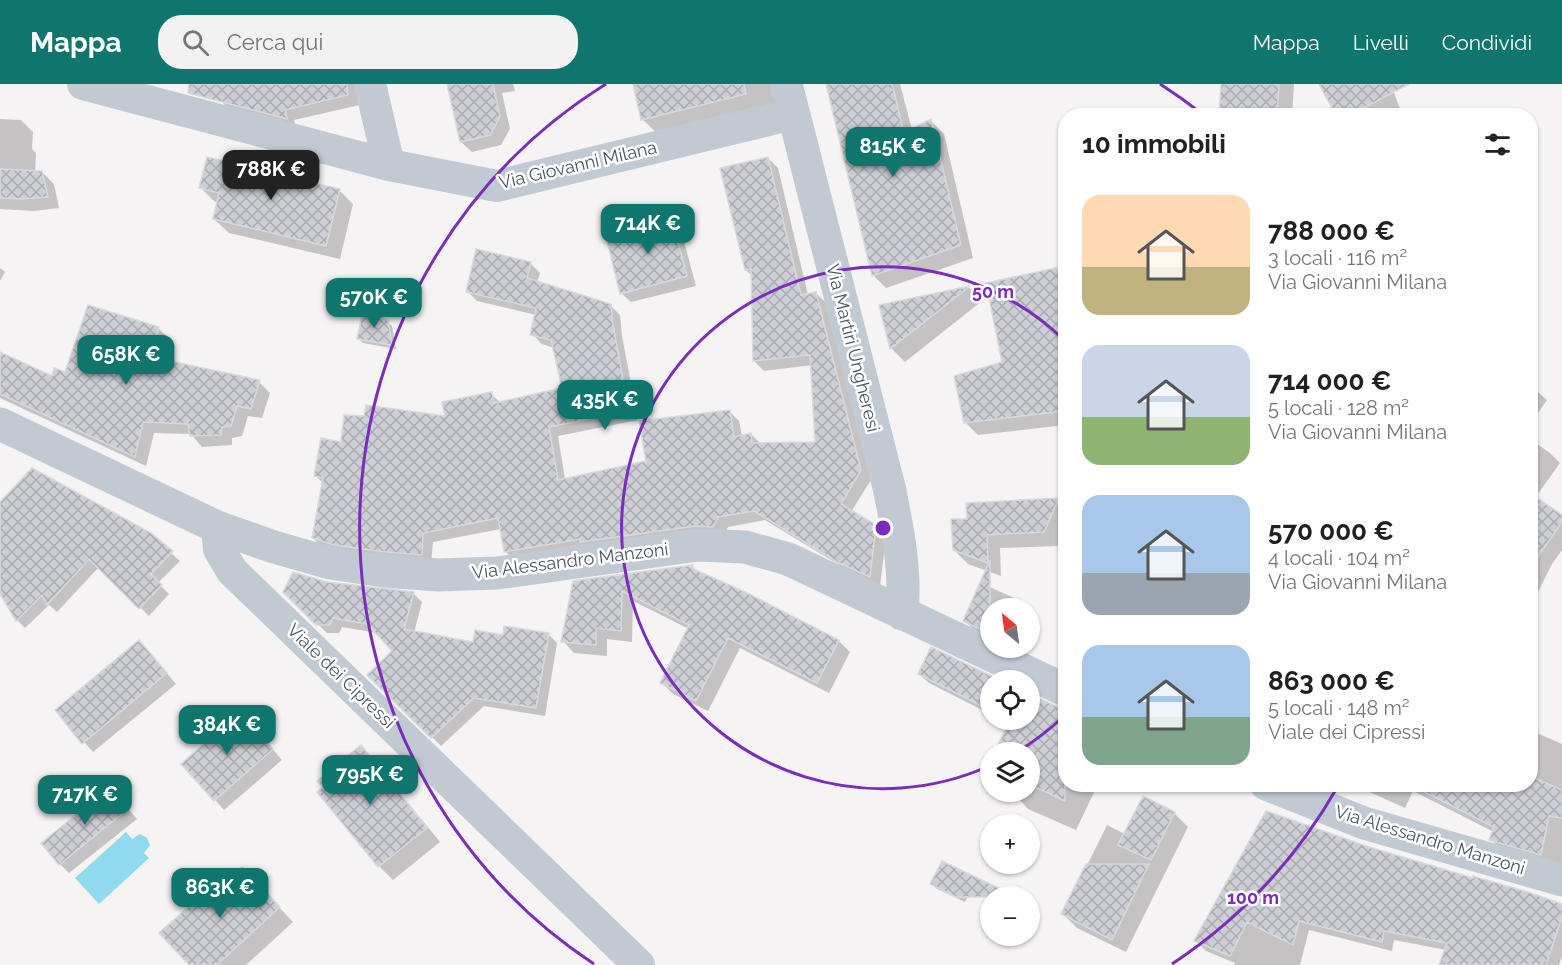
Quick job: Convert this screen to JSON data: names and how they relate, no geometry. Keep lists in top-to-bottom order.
{
  "streets": {
    "street": [
      "Via Giovanni Milana",
      "Via Martiri Ungheresi",
      "Via Alessandro Manzoni",
      "Viale dei Cipressi"
    ]
  },
  "crossings": [
    ["Via Giovanni Milana", "Via Martiri Ungheresi"],
    ["Via Martiri Ungheresi", "Via Alessandro Manzoni"],
    ["Via Alessandro Manzoni", "Viale dei Cipressi"]
  ],
  "north": "top left",
  "page": {
    "header": "Mappa",
    "search": "Cerca qui",
    "nav": ["Mappa", "Livelli", "Condividi"],
    "heading": "10 immobili",
    "price": [
      "815K €",
      "788K €",
      "714K €",
      "570K €",
      "658K €",
      "435K €",
      "384K €",
      "795K €",
      "717K €",
      "863K €"
    ],
    "list": [
      {
        "name": "788 000 €",
        "note": "3 locali · 116 m² · Via Giovanni Milana"
      },
      {
        "name": "714 000 €",
        "note": "5 locali · 128 m² · Via Giovanni Milana"
      },
      {
        "name": "570 000 €",
        "note": "4 locali · 104 m² · Via Giovanni Milana"
      },
      {
        "name": "863 000 €",
        "note": "5 locali · 148 m² · Viale dei Cipressi"
      }
    ],
    "map_buttons": ["+", "−"]
  },
  "rings": ["50 m", "100 m"]
}
